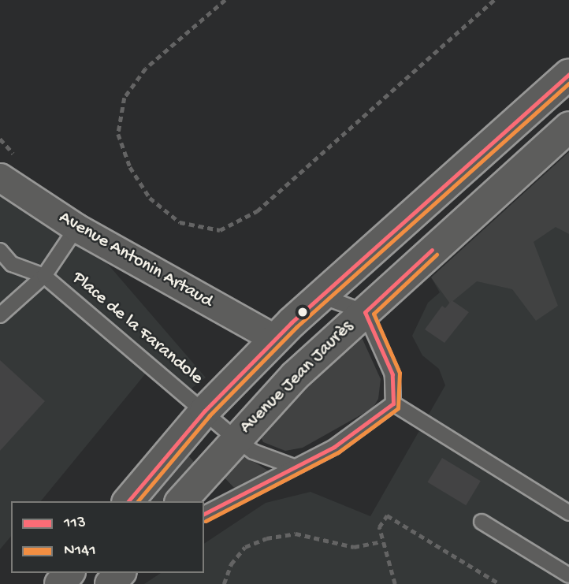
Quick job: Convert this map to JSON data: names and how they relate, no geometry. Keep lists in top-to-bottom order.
{
  "streets": {
    "main road": ["Avenue Jean Jaurès"],
    "street": ["Avenue Antonin Artaud"],
    "lane": ["Place de la Farandole"]
  },
  "crossings": [
    ["Place de la Farandole", "Avenue Jean Jaurès"]
  ],
  "lines": ["transit line 113", "transit line N141"],
  "legend": ["113", "N141"]
}
